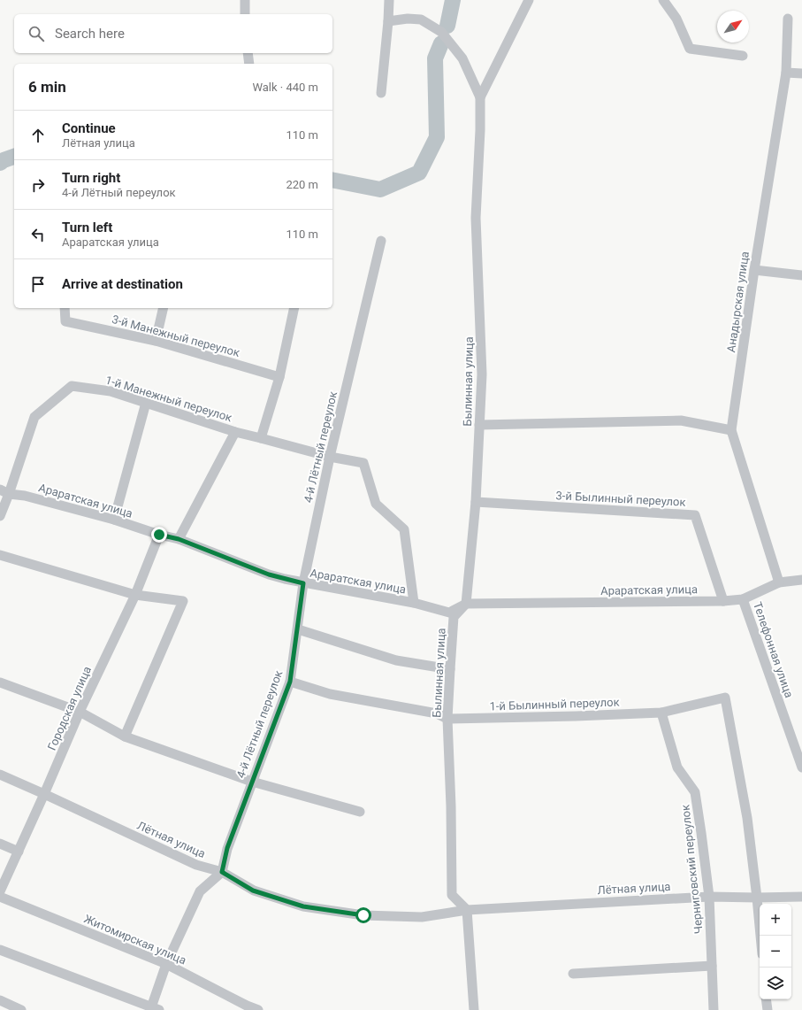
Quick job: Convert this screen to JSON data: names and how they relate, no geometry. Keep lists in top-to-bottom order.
{
  "streets": {
    "street": [
      "Анадырская улица",
      "3-й Манежный переулок",
      "Былинная улица",
      "1-й Манежный переулок",
      "4-й Лётный переулок",
      "3-й Былинный переулок",
      "Араратская улица",
      "Телефонная улица",
      "1-й Былинный переулок",
      "Городская улица",
      "Лётная улица",
      "Черниговский переулок",
      "Житомирская улица"
    ]
  },
  "crossings": [
    ["Анадырская улица", "Араратская улица"],
    ["Былинная улица", "3-й Былинный переулок"],
    ["Былинная улица", "Араратская улица"],
    ["Былинная улица", "1-й Былинный переулок"],
    ["Былинная улица", "Лётная улица"],
    ["1-й Манежный переулок", "4-й Лётный переулок"],
    ["1-й Манежный переулок", "Араратская улица"],
    ["4-й Лётный переулок", "Араратская улица"],
    ["4-й Лётный переулок", "Лётная улица"],
    ["3-й Былинный переулок", "Араратская улица"],
    ["Араратская улица", "Телефонная улица"],
    ["Араратская улица", "Городская улица"],
    ["1-й Былинный переулок", "Лётная улица"],
    ["1-й Былинный переулок", "Черниговский переулок"],
    ["Городская улица", "Лётная улица"],
    ["Лётная улица", "Черниговский переулок"]
  ],
  "north": "top right",
  "page": {
    "search": "Search here",
    "heading": ["6 min", "Walk · 440 m"],
    "list": [
      ["Continue", "Лётная улица", "110 m"],
      ["Turn right", "4-й Лётный переулок", "220 m"],
      ["Turn left", "Араратская улица", "110 m"],
      "Arrive at destination"
    ],
    "map_buttons": ["+", "−"]
  }
}
